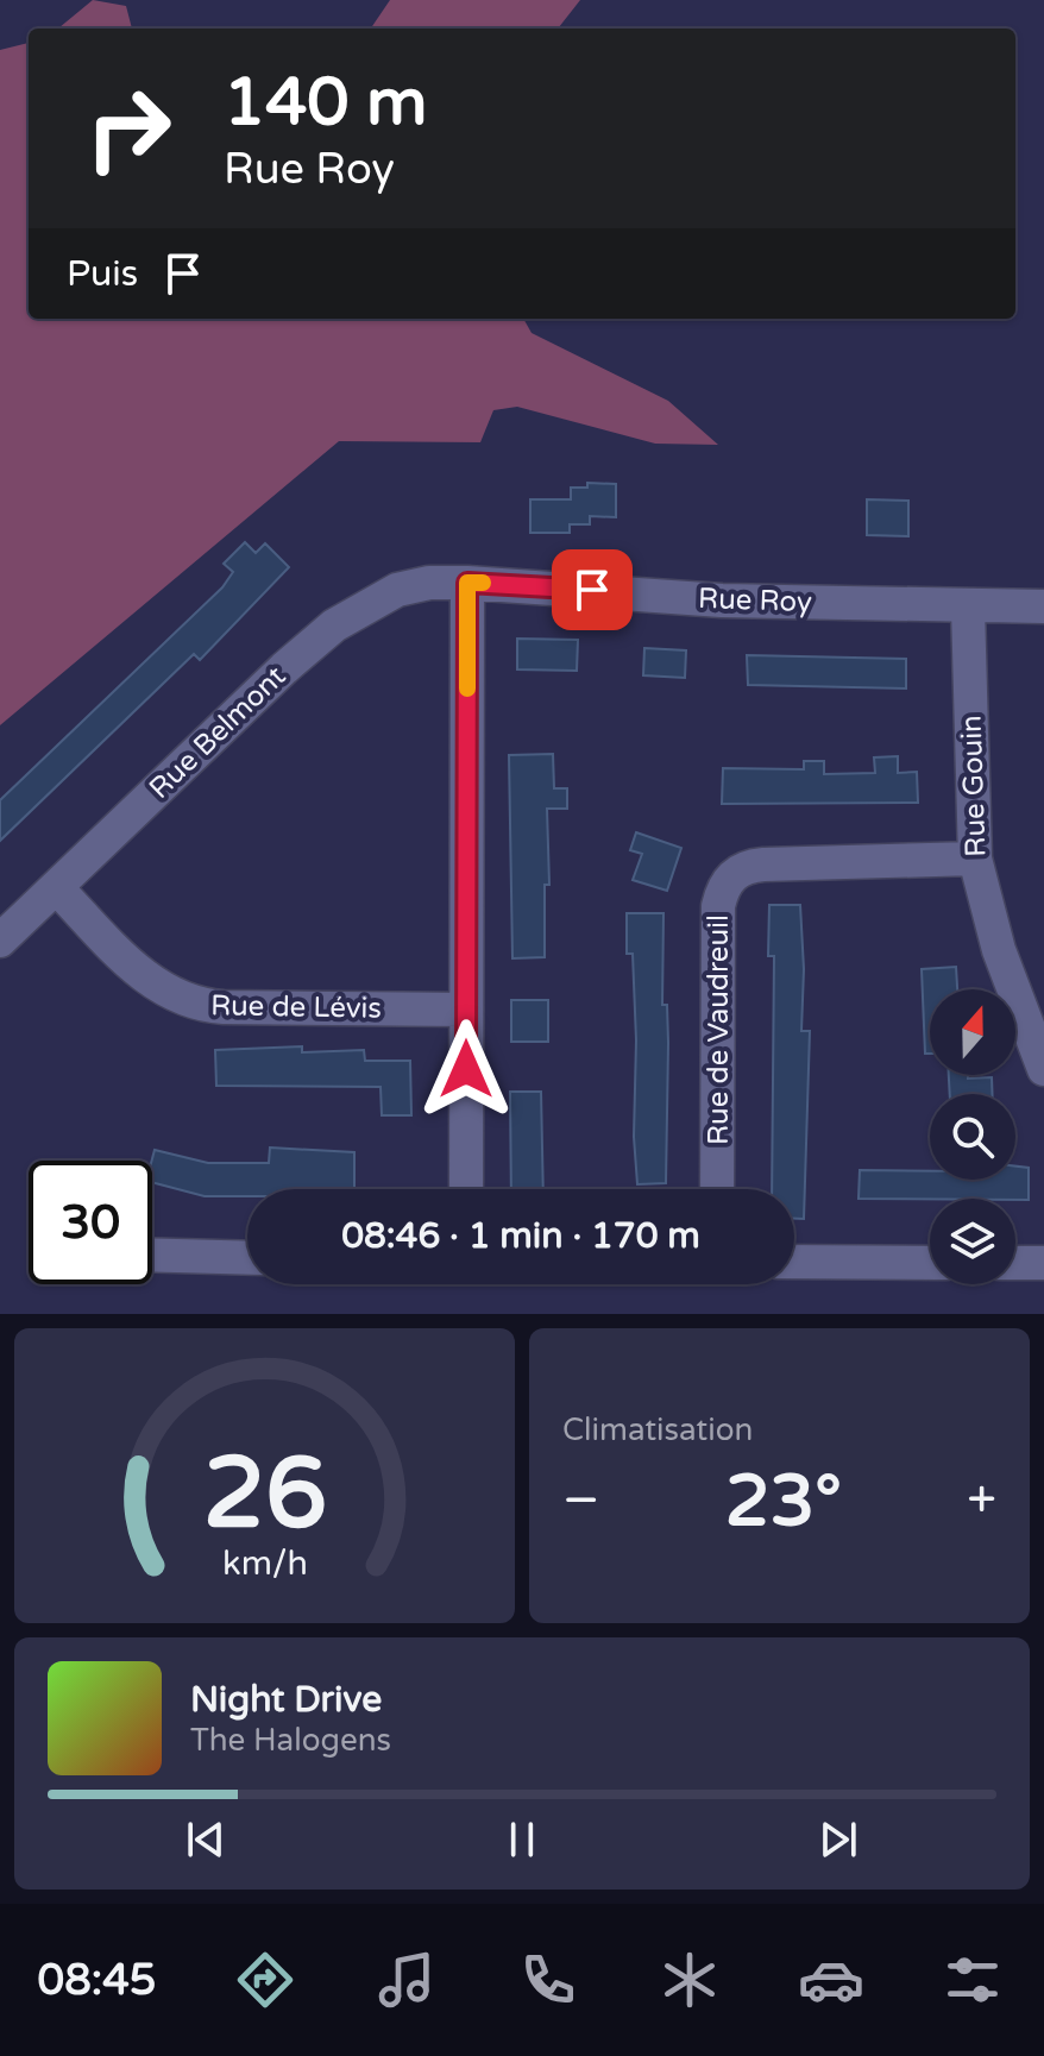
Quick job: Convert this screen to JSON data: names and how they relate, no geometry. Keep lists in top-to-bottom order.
{
  "streets": {
    "street": [
      "Rue Roy",
      "Rue Belmont",
      "Rue Gouin",
      "Rue de Lévis",
      "Rue de Vaudreuil"
    ]
  },
  "crossings": [
    ["Rue Roy", "Rue Belmont"],
    ["Rue Roy", "Rue Gouin"],
    ["Rue Belmont", "Rue de Lévis"],
    ["Rue Gouin", "Rue de Vaudreuil"]
  ],
  "north": "top",
  "page": {
    "turn": ["140 m", "Rue Roy"],
    "then": "Puis",
    "limit": "30",
    "trip": "08:46 · 1 min · 170 m",
    "tile": "Climatisation",
    "heat": ["−", "23°", "+"],
    "song": ["Night Drive", "The Halogens"],
    "tabs": "08:45",
    "gauge": ["26", "km/h"]
  }
}
